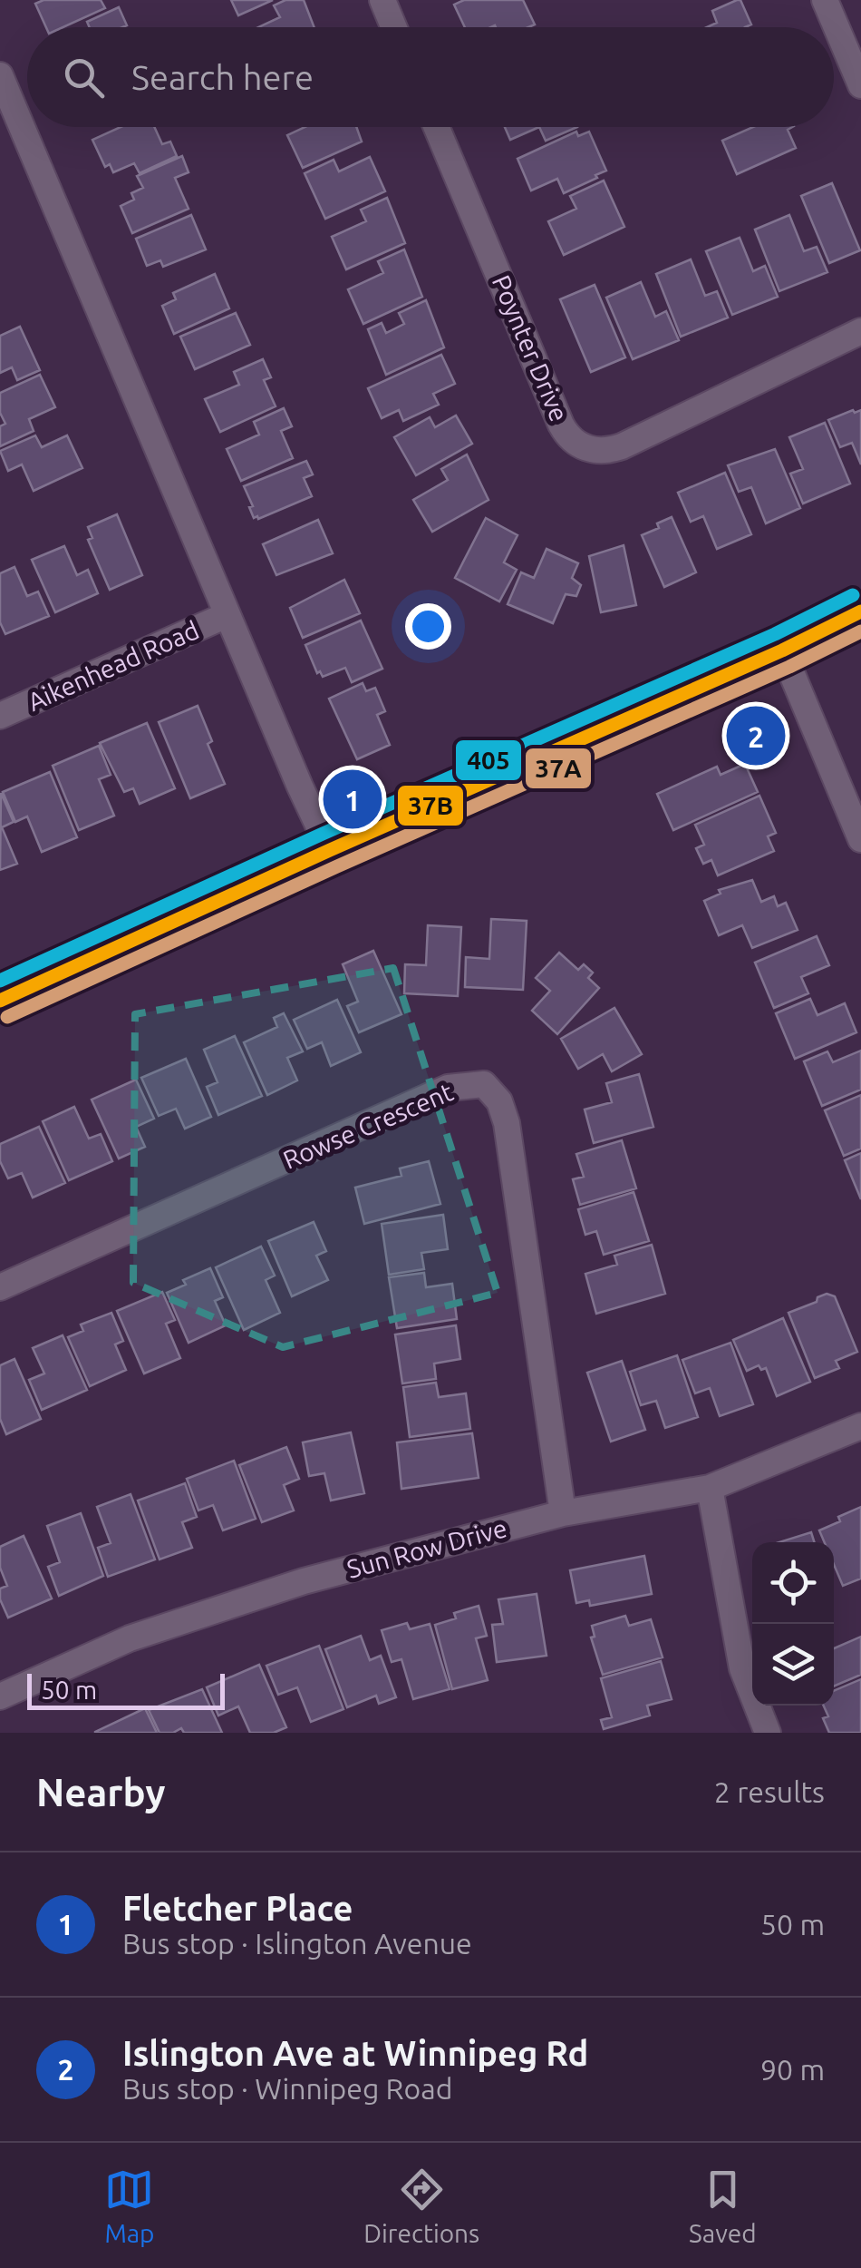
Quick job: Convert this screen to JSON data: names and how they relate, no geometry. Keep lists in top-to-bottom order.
{
  "streets": {
    "street": [
      "Poynter Drive",
      "Aikenhead Road",
      "Rowse Crescent",
      "Sun Row Drive"
    ]
  },
  "crossings": [
    ["Rowse Crescent", "Sun Row Drive"]
  ],
  "lines": ["transit line 405", "transit line 37B", "transit line 37A"],
  "scale_bar": "50 m",
  "page": {
    "search": "Search here",
    "pins": ["2", "1"],
    "scale": "50 m",
    "heading": ["Nearby", "2 results"],
    "list": [
      {
        "mark": "1",
        "name": "Fletcher Place",
        "note": "Bus stop · Islington Avenue",
        "value": "50 m"
      },
      {
        "mark": "2",
        "name": "Islington Ave at Winnipeg Rd",
        "note": "Bus stop · Winnipeg Road",
        "value": "90 m"
      }
    ],
    "nav": ["Map", "Directions", "Saved"]
  }
}
